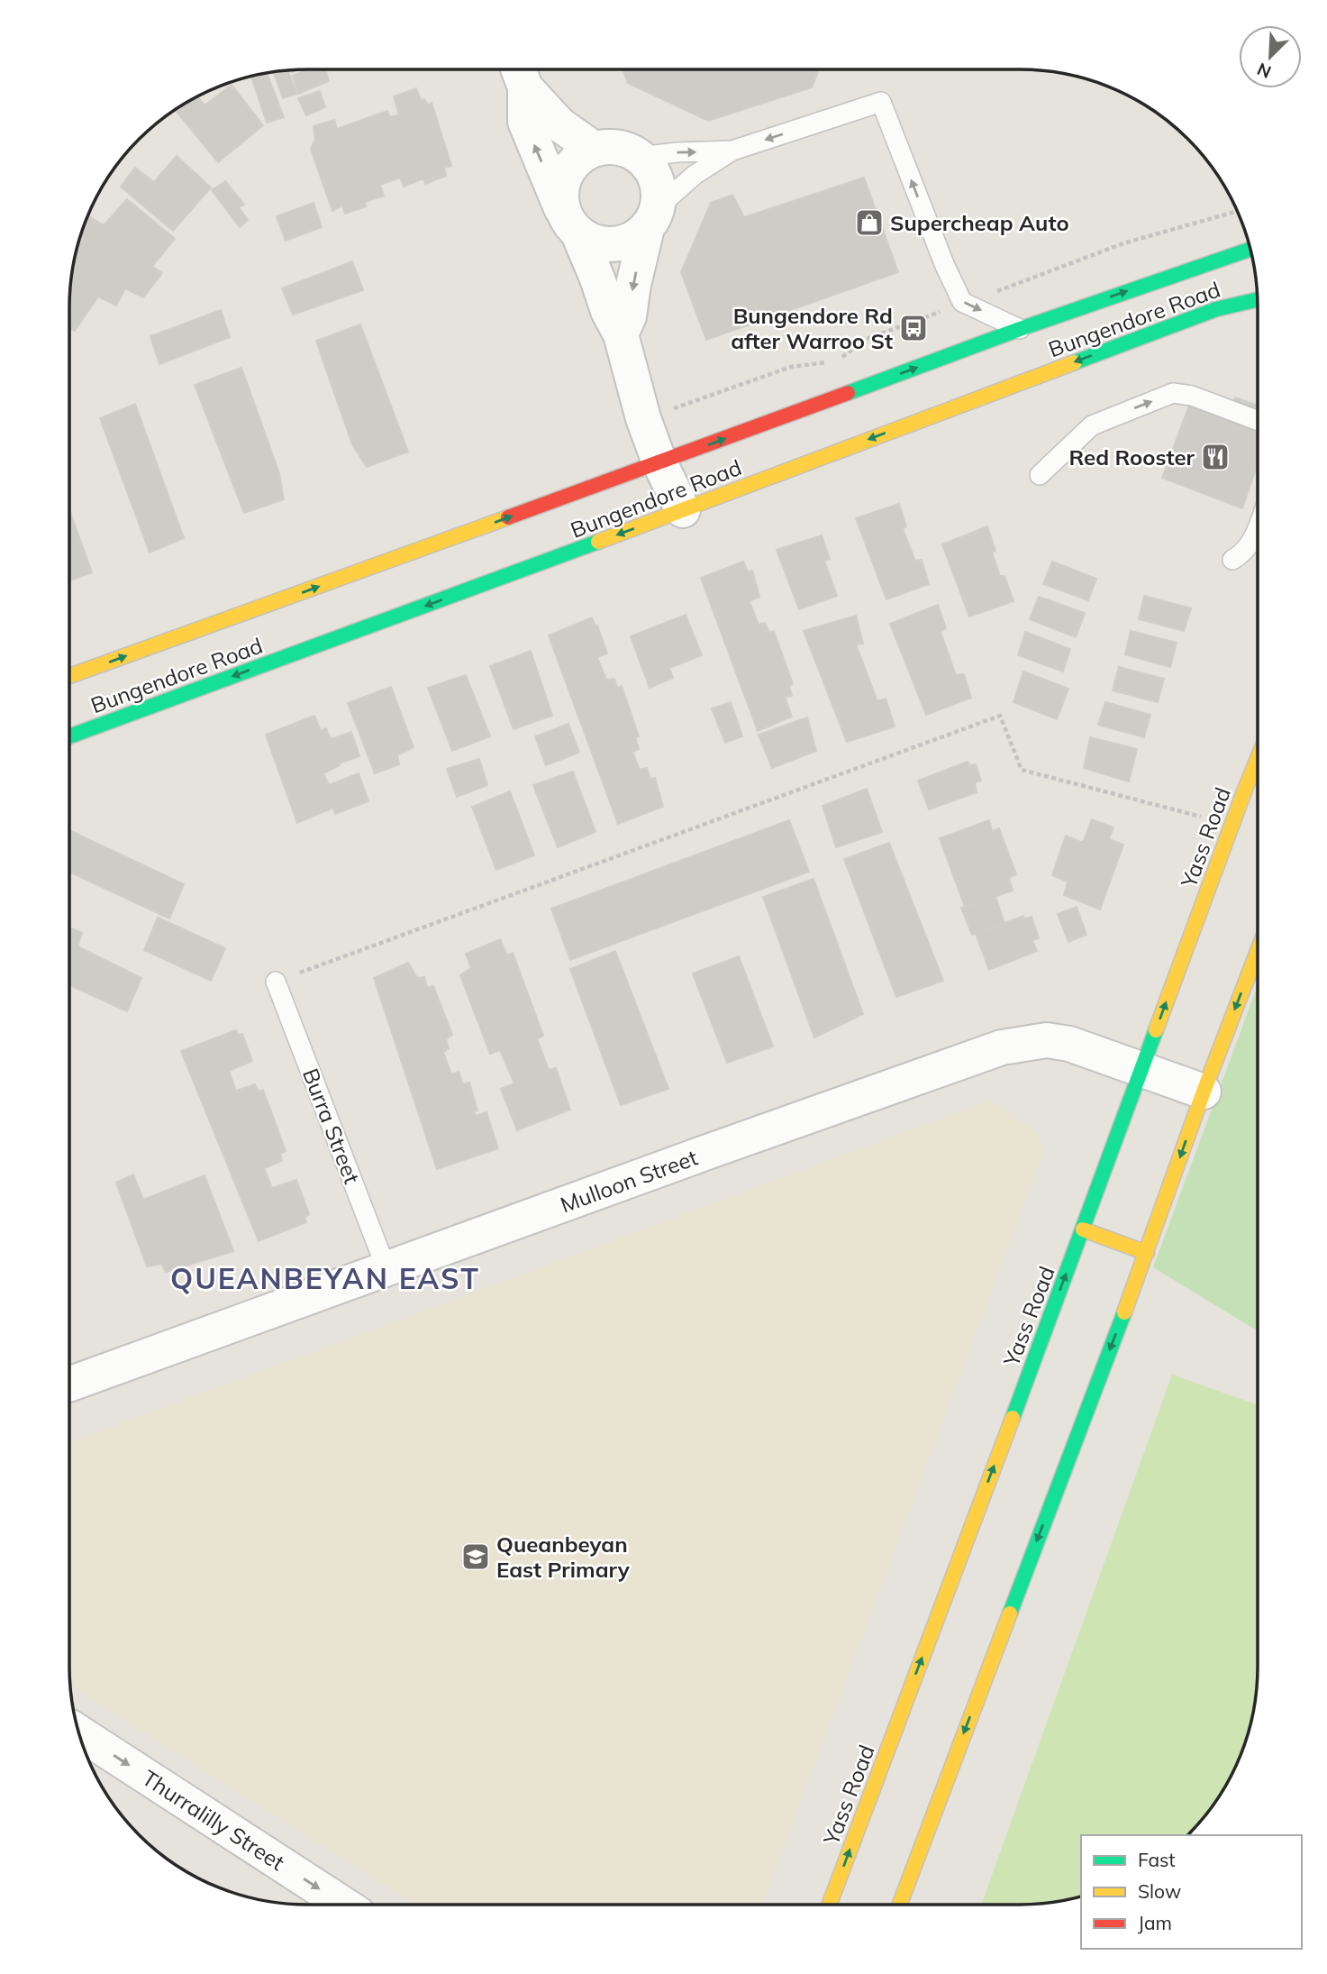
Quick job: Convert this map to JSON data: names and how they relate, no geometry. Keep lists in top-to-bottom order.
{
  "streets": {
    "main road": ["Bungendore Road", "Yass Road"],
    "street": ["Mulloon Street", "Thurralilly Street"],
    "lane": ["Burra Street"]
  },
  "crossings": [
    ["Yass Road", "Mulloon Street"],
    ["Burra Street", "Mulloon Street"]
  ],
  "one_way": ["Thurralilly Street"],
  "districts": ["QUEANBEYAN EAST"],
  "places": {
    "shop": ["Supercheap Auto"],
    "bus stop": ["Bungendore Rd after Warroo St"],
    "restaurant": ["Red Rooster"],
    "school or university": ["Queanbeyan East Primary"]
  },
  "legend": ["Fast", "Slow", "Jam"],
  "north": "bottom left"
}
